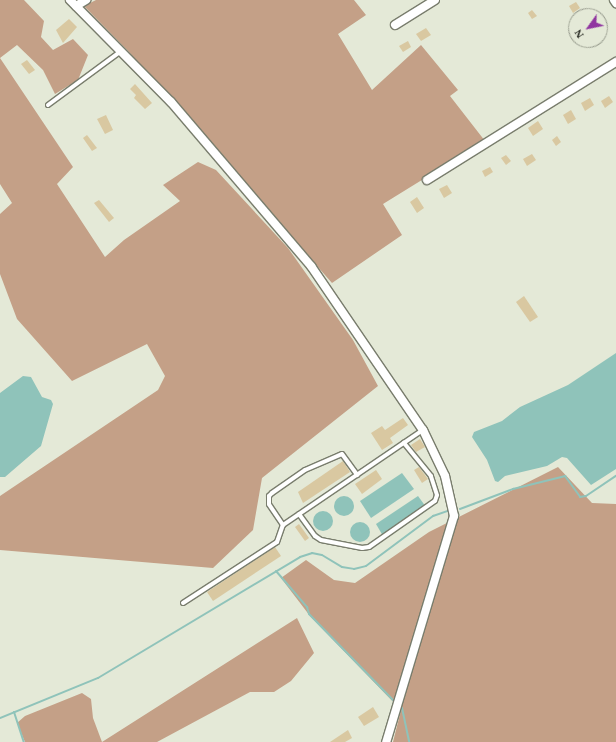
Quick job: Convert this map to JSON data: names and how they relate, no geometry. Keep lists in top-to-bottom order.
{
  "north": "bottom left"
}
